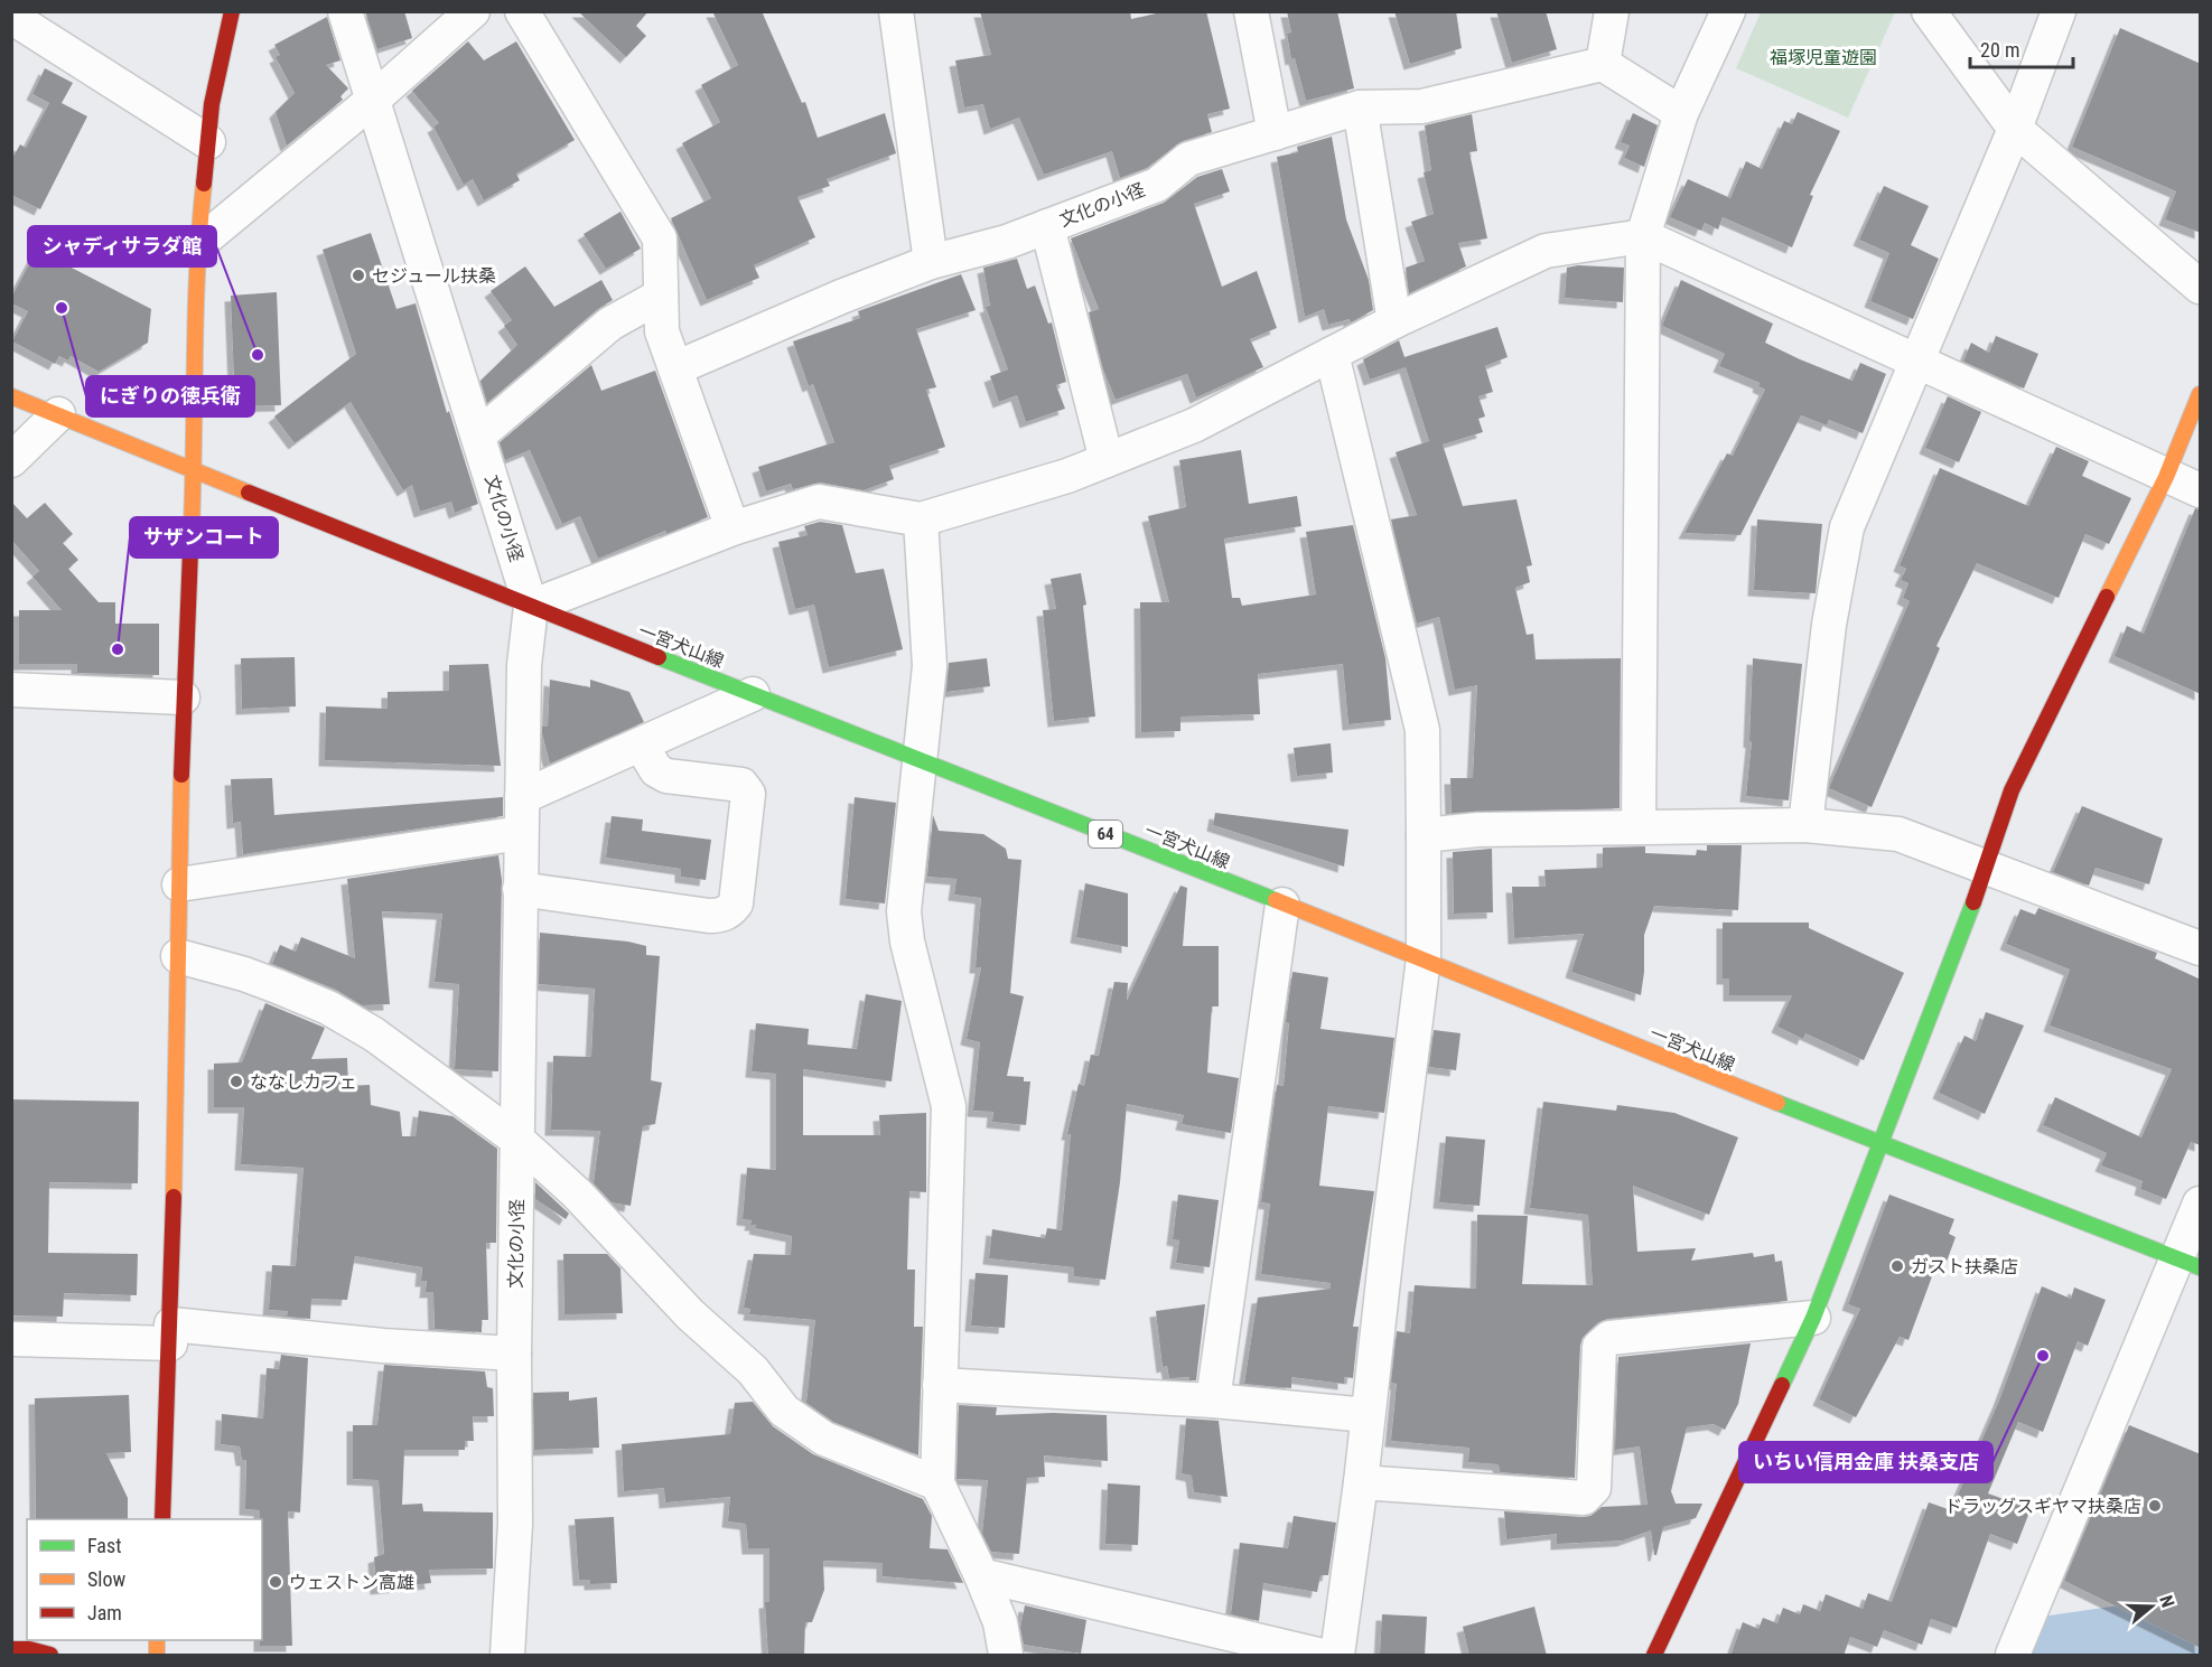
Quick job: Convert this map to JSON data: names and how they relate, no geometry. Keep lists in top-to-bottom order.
{
  "streets": {
    "street": ["文化の小径", "一宮犬山線", "64"]
  },
  "crossings": [
    ["文化の小径", "一宮犬山線"]
  ],
  "parks": ["福塚児童遊園"],
  "places": [
    "セジュール扶桑",
    "にぎりの徳兵衛",
    "シャディサラダ館",
    "サザンコート",
    "ななしカフェ",
    "ガスト扶桑店",
    "いちい信用金庫 扶桑支店",
    "ドラッグスギヤマ扶桑店",
    "ウェストン高雄"
  ],
  "legend": ["Fast", "Slow", "Jam"],
  "scale_bar": "20 m",
  "north": "right"
}
